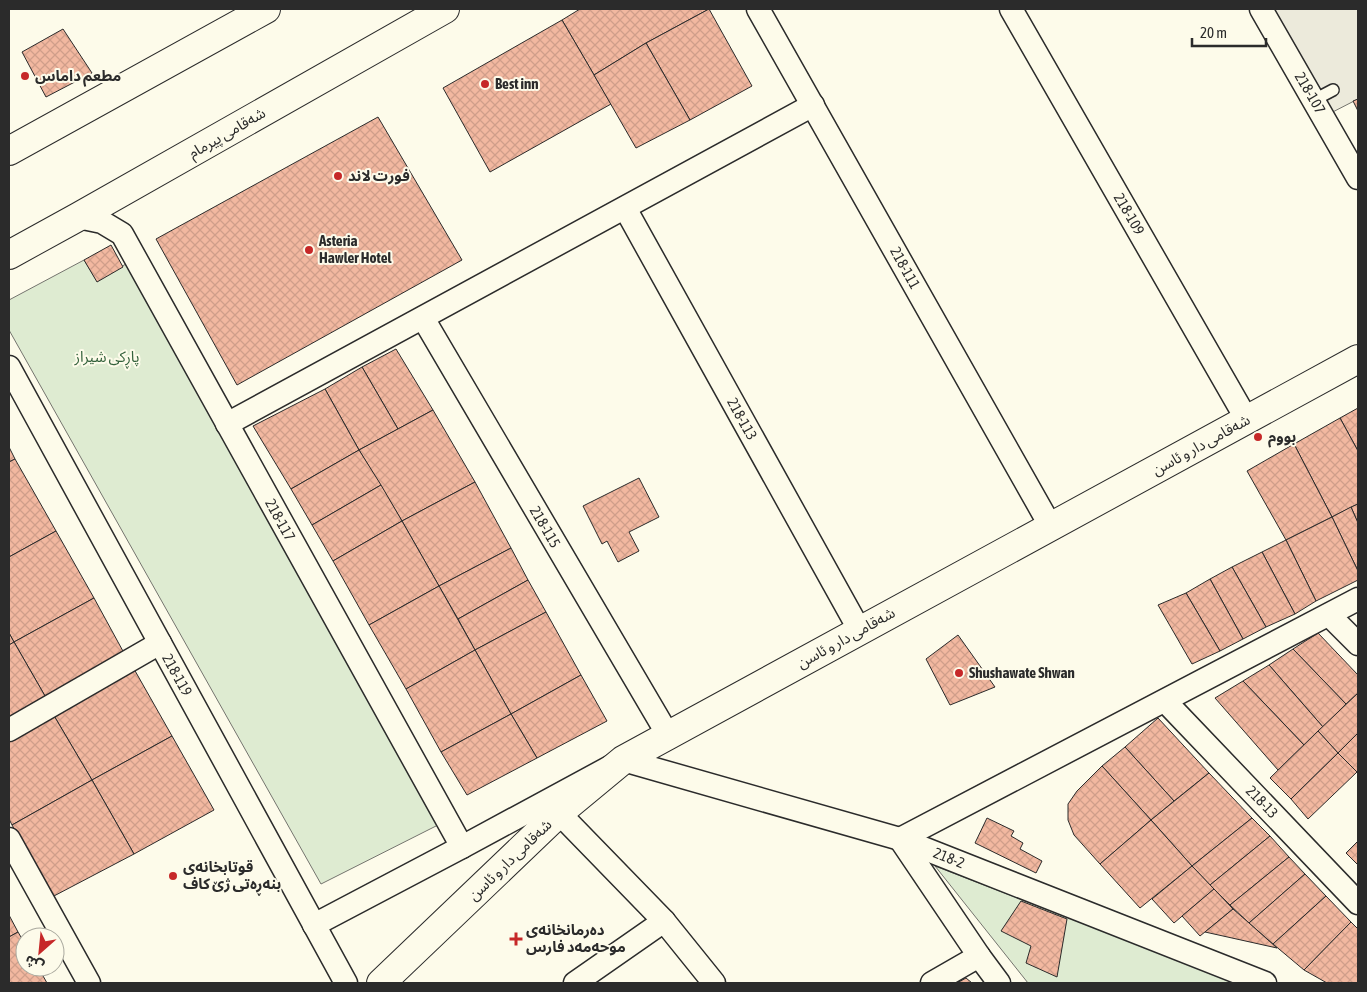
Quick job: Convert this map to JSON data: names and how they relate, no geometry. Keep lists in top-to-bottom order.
{
  "streets": {
    "main road": ["شەقامی پیرمام", "شەقامی دار و ئاسن"],
    "street": [
      "218-107",
      "218-109",
      "218-111",
      "218-113",
      "218-117",
      "218-115",
      "218-119",
      "218-13",
      "218-2"
    ]
  },
  "crossings": [
    ["شەقامی پیرمام", "218-117"],
    ["218-109", "شەقامی دار و ئاسن"],
    ["218-111", "شەقامی دار و ئاسن"],
    ["218-113", "شەقامی دار و ئاسن"],
    ["شەقامی دار و ئاسن", "218-115"],
    ["شەقامی دار و ئاسن", "218-2"]
  ],
  "parks": ["پاڕکی شیراز"],
  "places": {
    "other": [
      "مطعم داماس",
      "Best inn",
      "فورت لاند",
      "Asteria Hawler Hotel",
      "بووم",
      "Shushawate Shwan",
      "قوتابخانەی بنەڕەتی ژێ کاف"
    ],
    "health": ["دەرمانخانەی موحەمەد فارس"]
  },
  "scale_bar": "20 m",
  "north": "bottom left"
}
